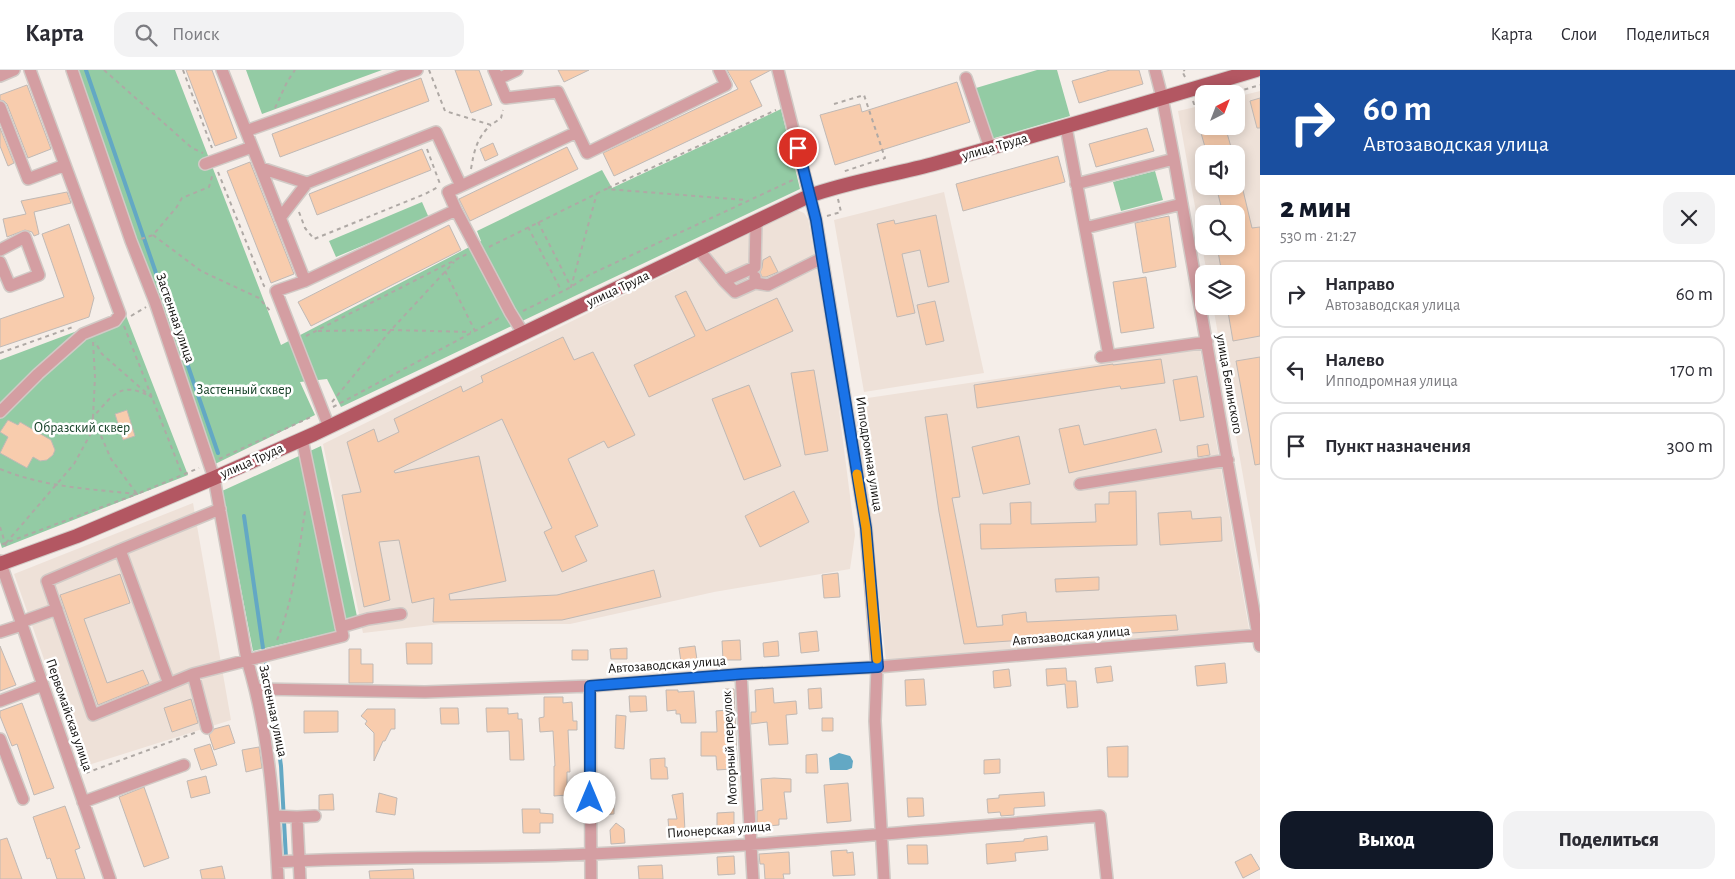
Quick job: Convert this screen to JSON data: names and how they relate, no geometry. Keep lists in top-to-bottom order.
{
  "streets": {
    "main road": ["улица Труда"],
    "street": [
      "Застенная улица",
      "улица Белинского",
      "Ипподромная улица",
      "Автозаводская улица",
      "Первомайская улица",
      "Моторный переулок",
      "Пионерская улица"
    ]
  },
  "crossings": [
    ["улица Труда", "Застенная улица"],
    ["улица Труда", "улица Белинского"],
    ["улица Труда", "Ипподромная улица"],
    ["улица Труда", "Первомайская улица"],
    ["Застенная улица", "Автозаводская улица"],
    ["Застенная улица", "Пионерская улица"],
    ["улица Белинского", "Автозаводская улица"],
    ["Ипподромная улица", "Автозаводская улица"],
    ["Ипподромная улица", "Пионерская улица"],
    ["Автозаводская улица", "Моторный переулок"],
    ["Моторный переулок", "Пионерская улица"]
  ],
  "parks": ["Застенный сквер", "Образский сквер"],
  "north": "top right",
  "page": {
    "header": "Карта",
    "search": "Поиск",
    "nav": ["Карта", "Слои", "Поделиться"],
    "turn": ["60 m", "Автозаводская улица"],
    "heading": ["2 мин", "530 m · 21:27"],
    "list": [
      {
        "name": "Направо",
        "note": "Автозаводская улица",
        "value": "60 m"
      },
      {
        "name": "Налево",
        "note": "Ипподромная улица",
        "value": "170 m"
      },
      {
        "name": "Пункт назначения",
        "value": "300 m"
      }
    ],
    "buttons": ["Выход", "Поделиться"]
  }
}
